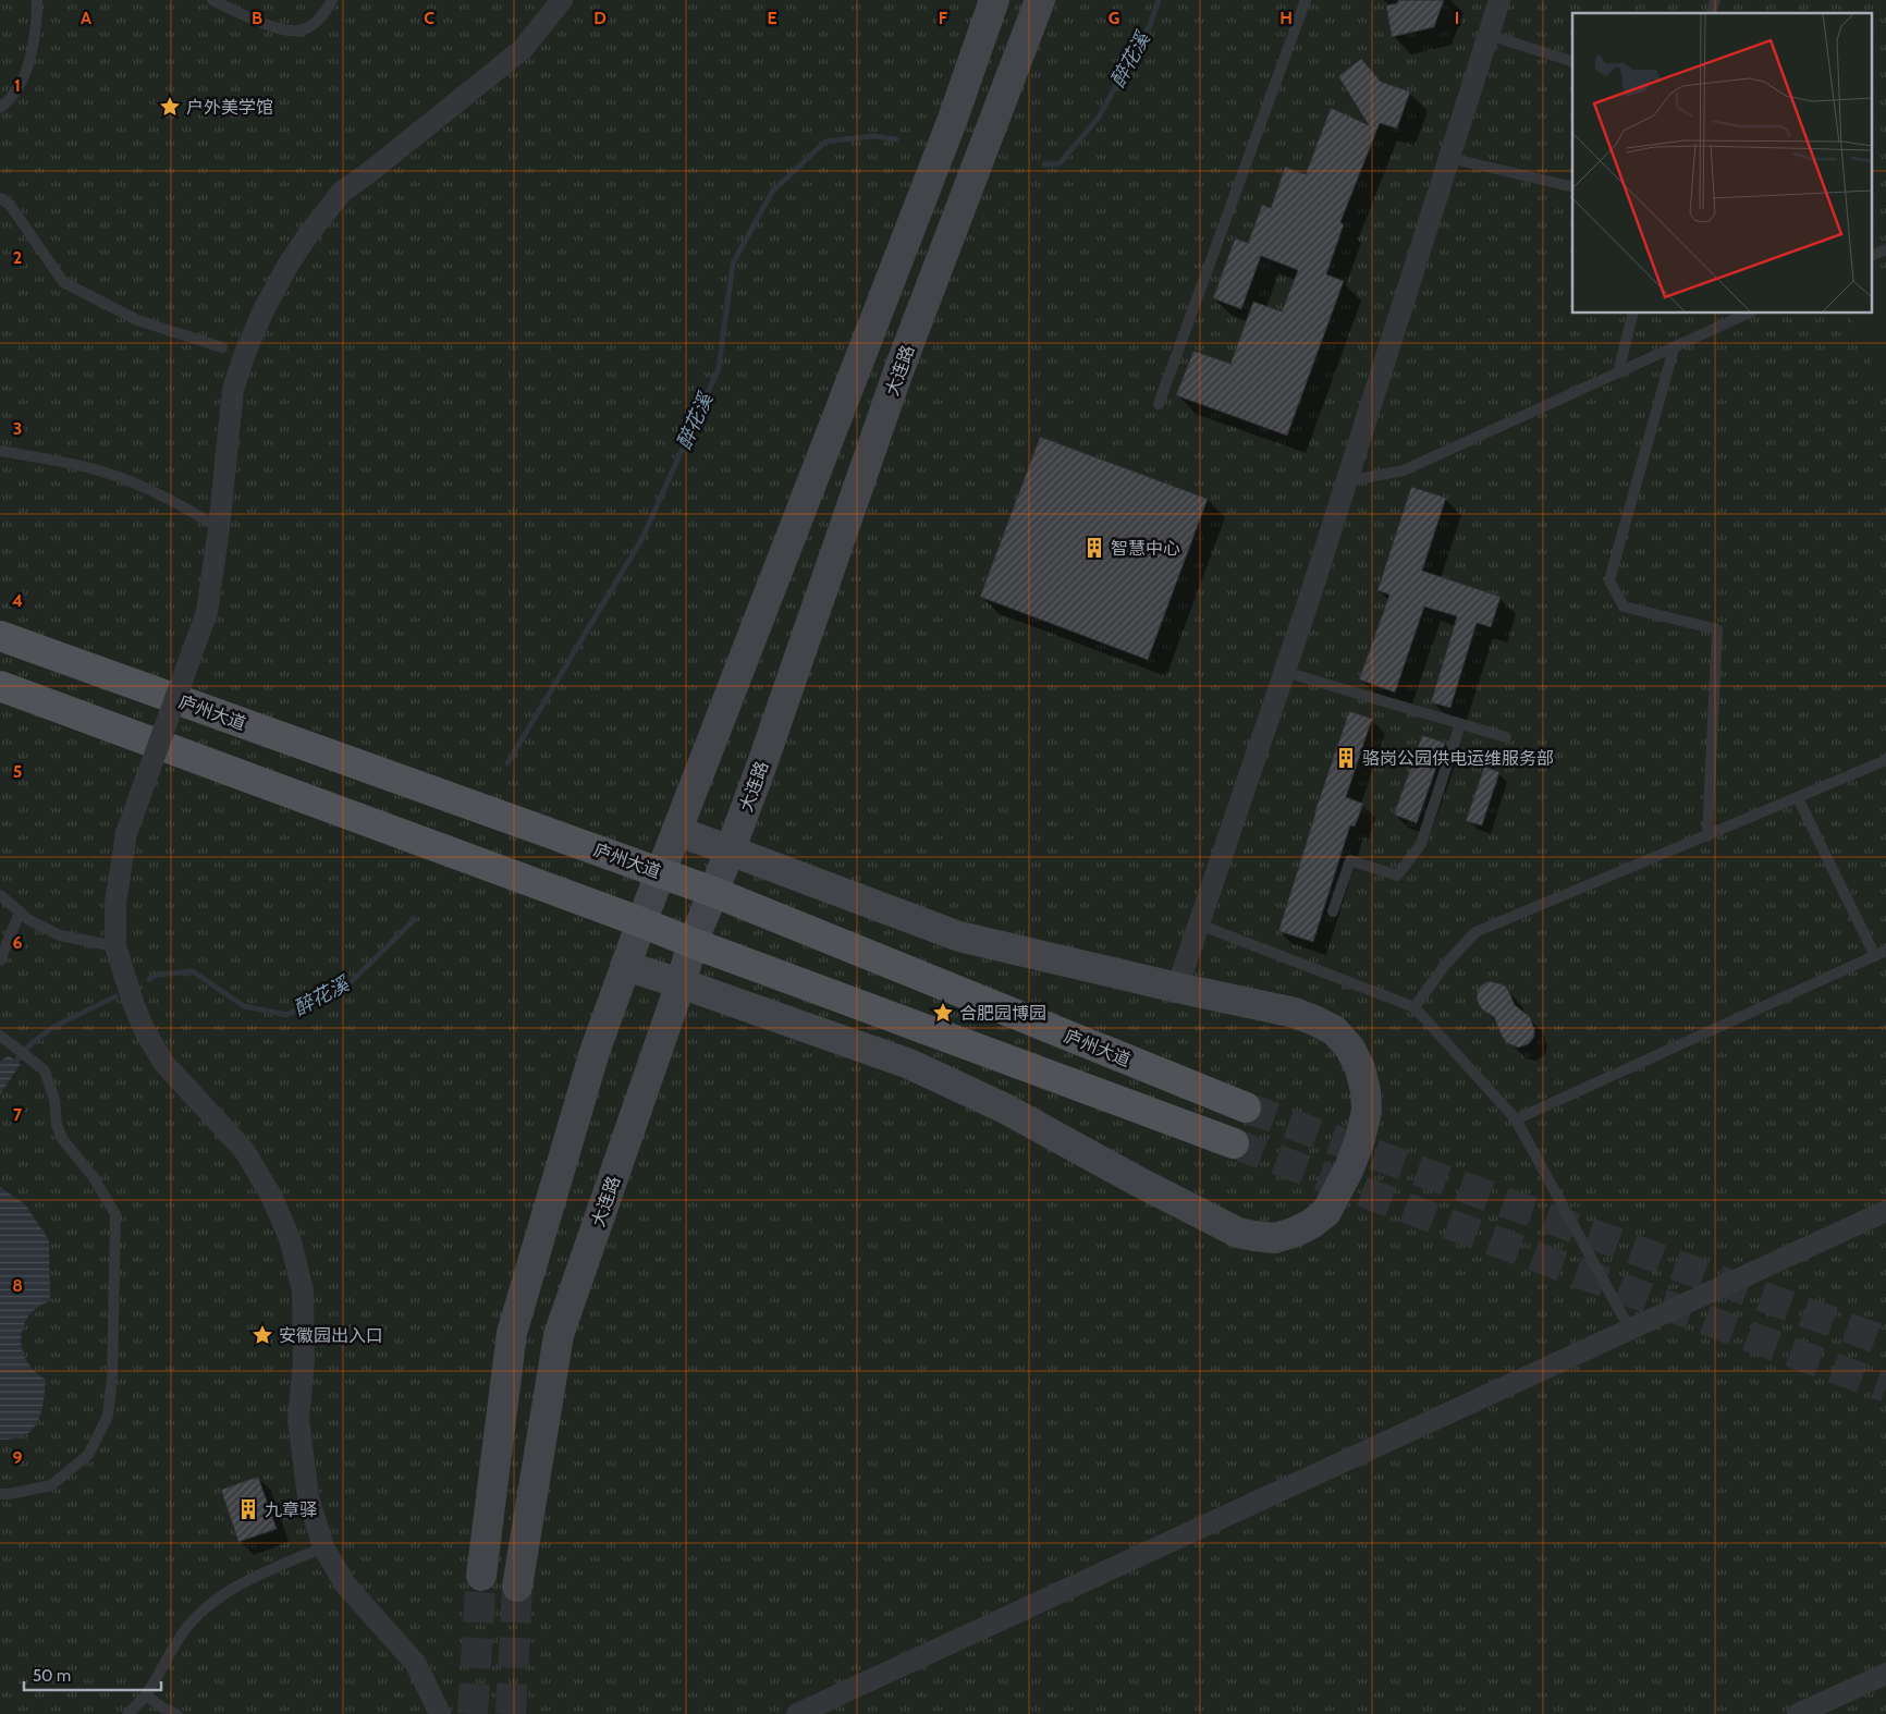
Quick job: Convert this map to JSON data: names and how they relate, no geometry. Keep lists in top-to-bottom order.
{
  "streets": {
    "main road": ["大连路", "庐州大道"]
  },
  "crossings": [
    ["大连路", "庐州大道"]
  ],
  "water": ["醉花溪"],
  "places": {
    "place": ["户外美学馆", "合肥园博园", "安徽园出入口"],
    "building": ["智慧中心", "骆岗公园供电运维服务部", "九章驿"]
  },
  "scale_bar": "50 m",
  "grid": {
    "columns": [
      "A",
      "B",
      "C",
      "D",
      "E",
      "F",
      "G",
      "H",
      "I"
    ],
    "rows": [
      "1",
      "2",
      "3",
      "4",
      "5",
      "6",
      "7",
      "8",
      "9"
    ]
  }
}
